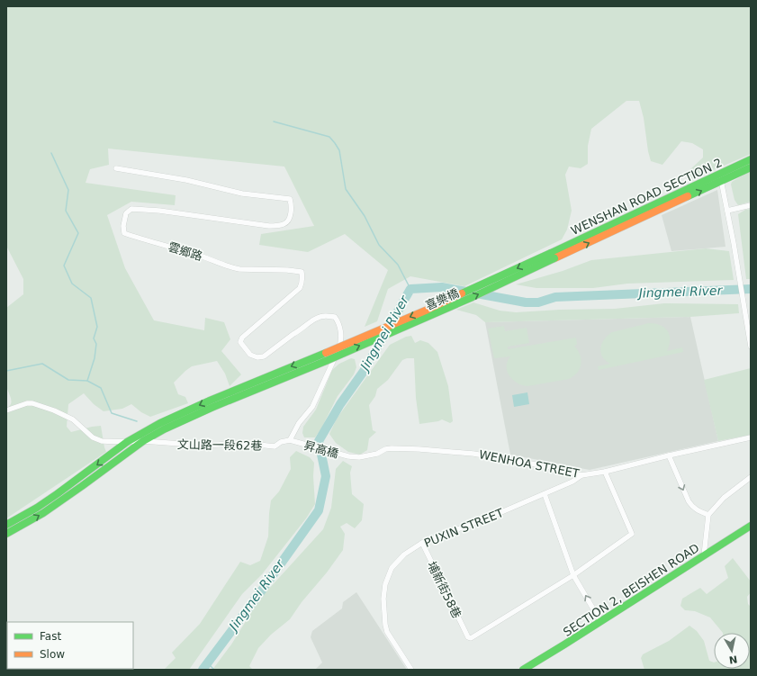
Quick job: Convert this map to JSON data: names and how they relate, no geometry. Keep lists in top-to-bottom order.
{
  "streets": {
    "main road": ["WENSHAN ROAD SECTION 2", "喜樂橋", "SECTION 2, BEISHEN ROAD"],
    "street": [
      "雲鄉路",
      "文山路一段62巷",
      "昇高橋",
      "WENHOA STREET",
      "PUXIN STREET",
      "埔新街58巷"
    ]
  },
  "crossings": [
    ["WENSHAN ROAD SECTION 2", "喜樂橋"],
    ["雲鄉路", "文山路一段62巷"],
    ["雲鄉路", "昇高橋"],
    ["文山路一段62巷", "昇高橋"],
    ["昇高橋", "WENHOA STREET"],
    ["WENHOA STREET", "PUXIN STREET"],
    ["PUXIN STREET", "埔新街58巷"]
  ],
  "water": ["Jingmei River"],
  "legend": ["Fast", "Slow"],
  "north": "bottom"
}
